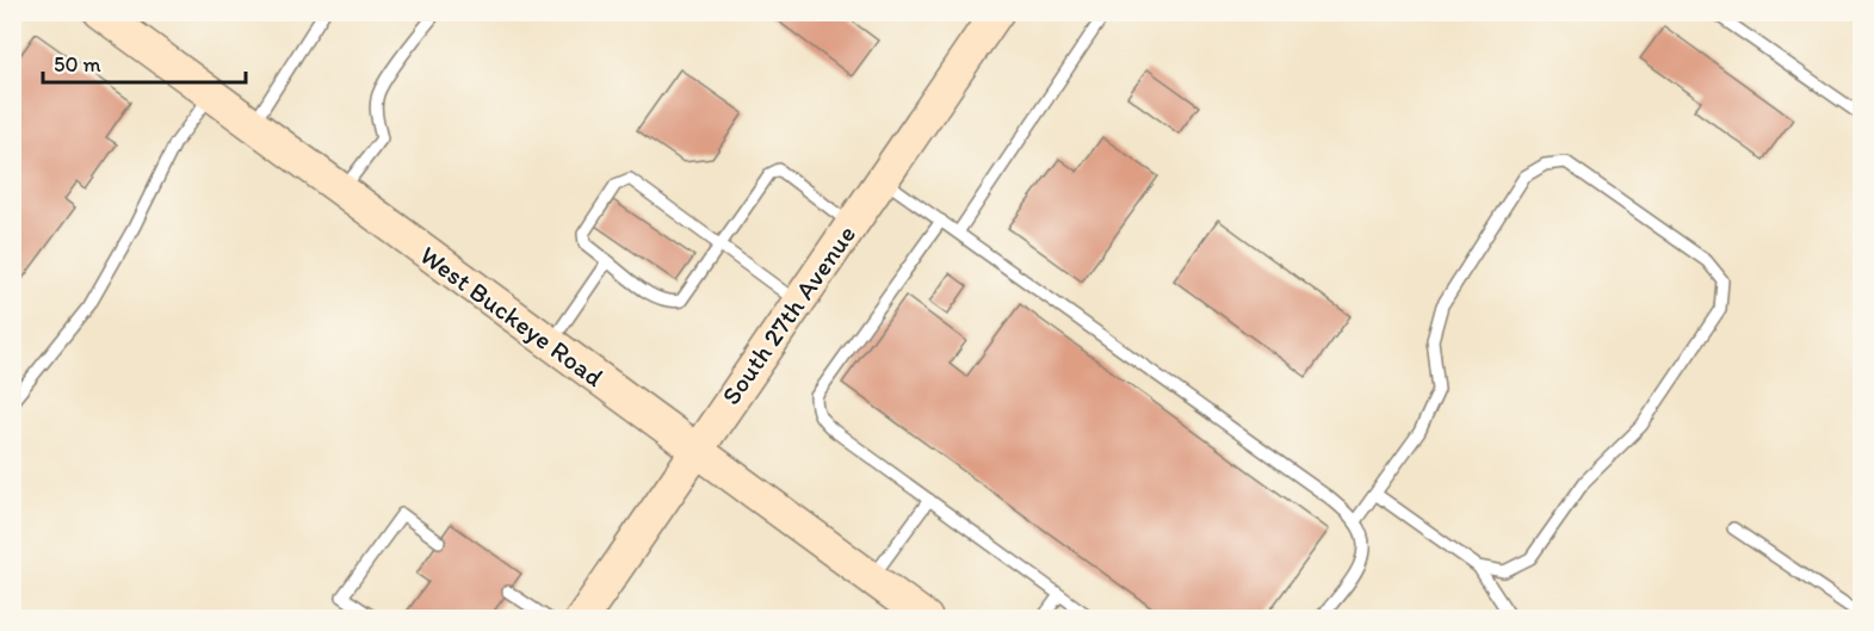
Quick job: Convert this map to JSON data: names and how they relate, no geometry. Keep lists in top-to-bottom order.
{
  "streets": {
    "main road": ["South 27th Avenue", "West Buckeye Road"]
  },
  "crossings": [
    ["South 27th Avenue", "West Buckeye Road"]
  ],
  "scale_bar": "50 m"
}
